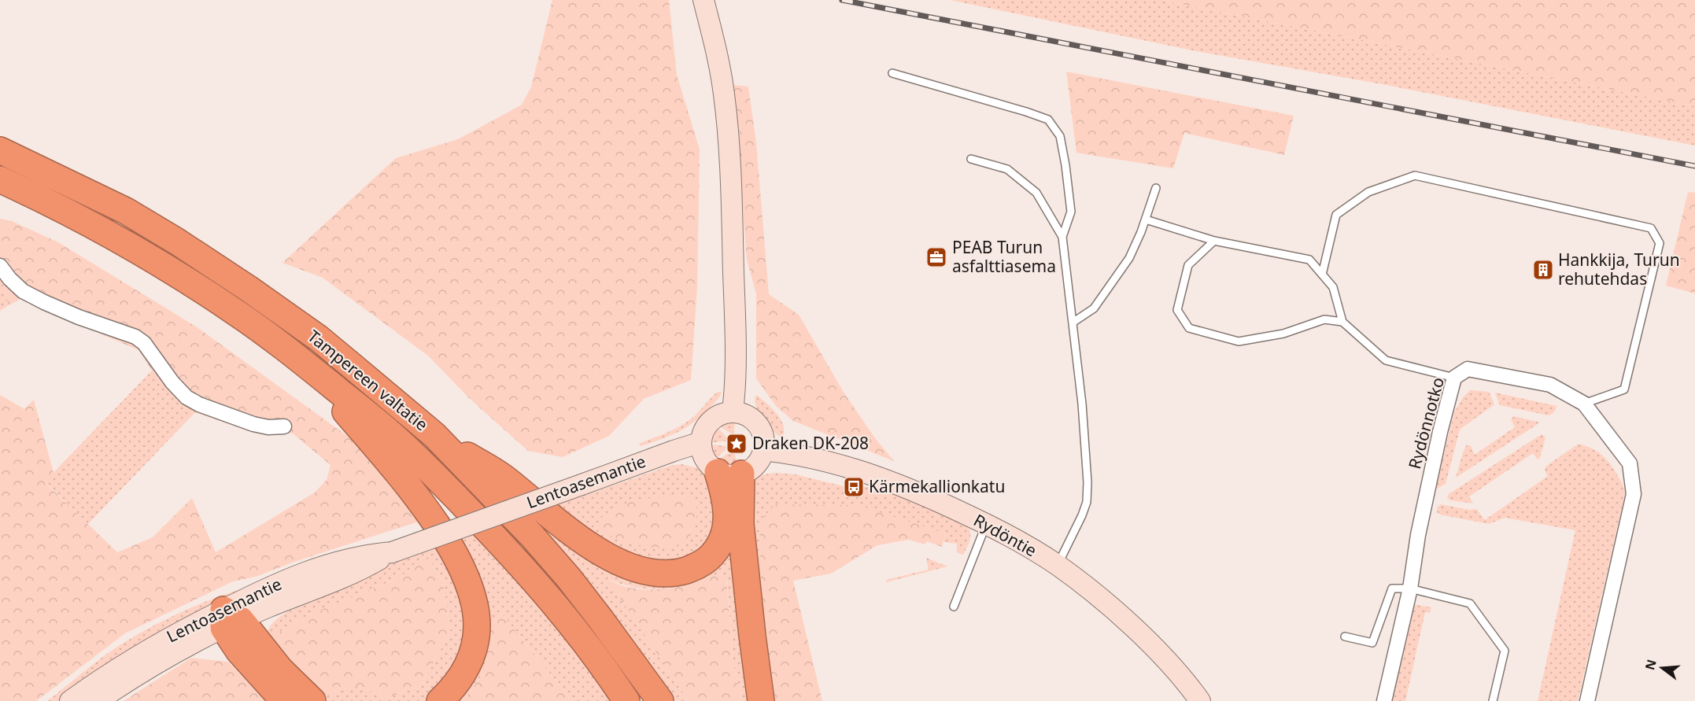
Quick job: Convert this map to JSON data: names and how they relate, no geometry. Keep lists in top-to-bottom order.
{
  "streets": {
    "highway": ["Tampereen valtatie"],
    "main road": ["Lentoasemantie", "Rydöntie"],
    "street": ["Rydönnotko"]
  },
  "crossings": [
    ["Lentoasemantie", "Rydöntie"]
  ],
  "places": {
    "office": ["PEAB Turun asfalttiasema"],
    "building": ["Hankkija, Turun rehutehdas"],
    "place": ["Draken DK-208"],
    "bus stop": ["Kärmekallionkatu"]
  },
  "north": "left"
}
